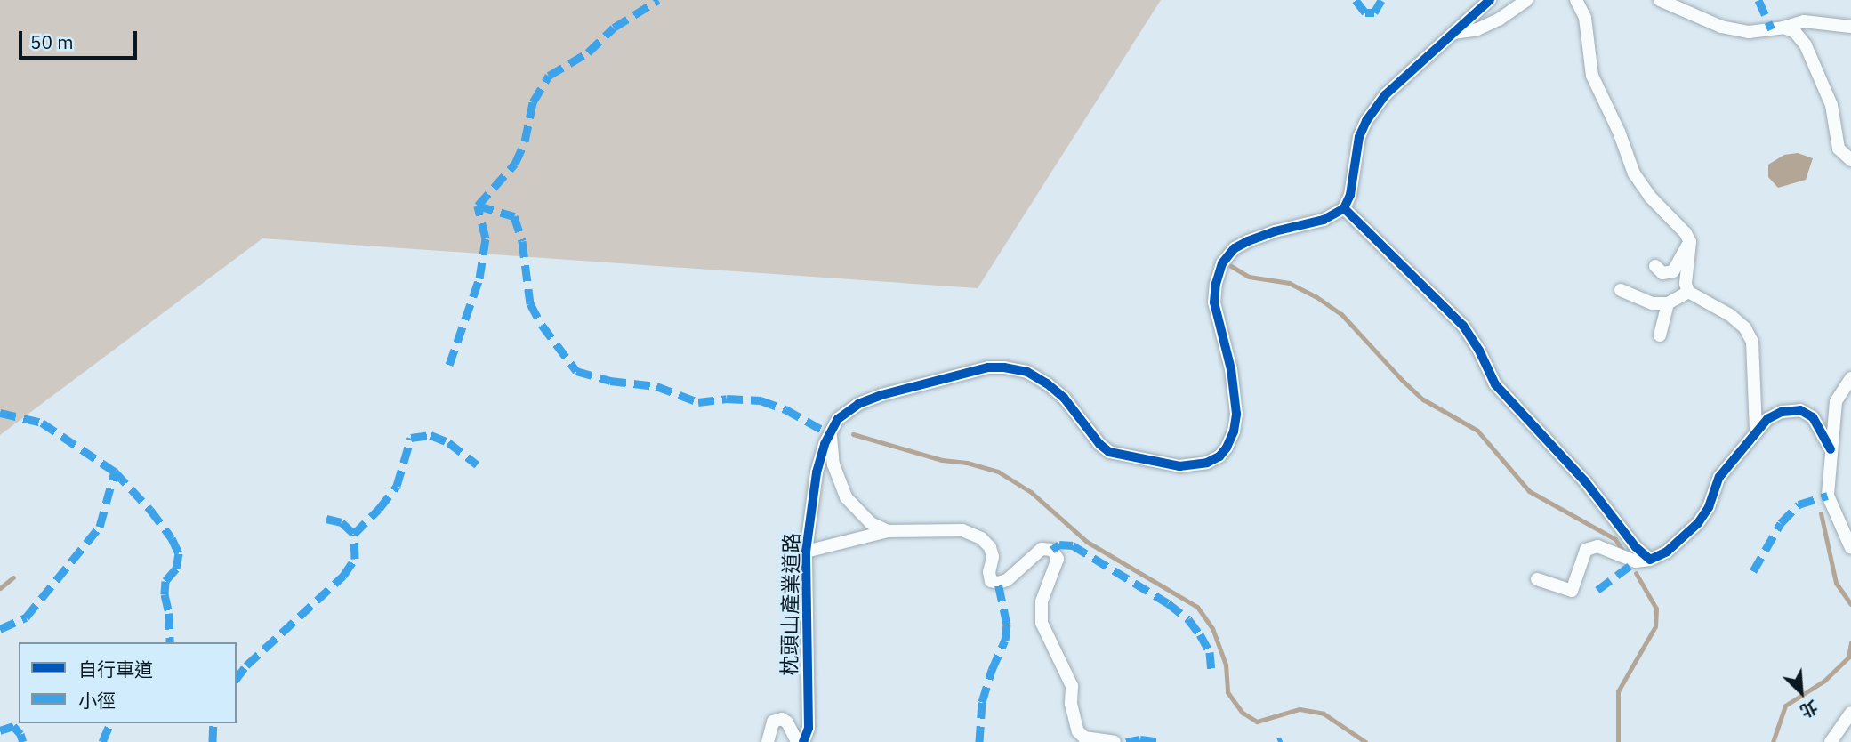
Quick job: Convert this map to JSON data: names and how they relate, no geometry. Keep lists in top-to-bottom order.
{
  "streets": {
    "street": ["枕頭山產業道路"]
  },
  "legend": ["自行車道", "小徑"],
  "scale_bar": "50 m",
  "north": "bottom right"
}
